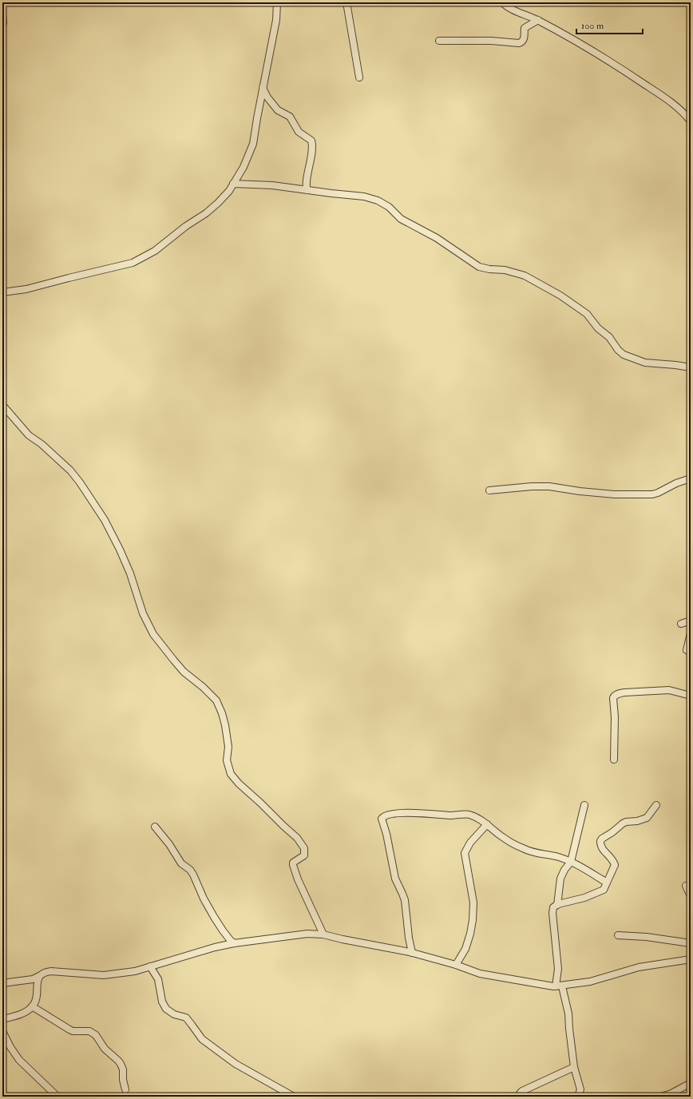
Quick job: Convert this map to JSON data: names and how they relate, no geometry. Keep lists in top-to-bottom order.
{
  "scale_bar": "100 m"
}
